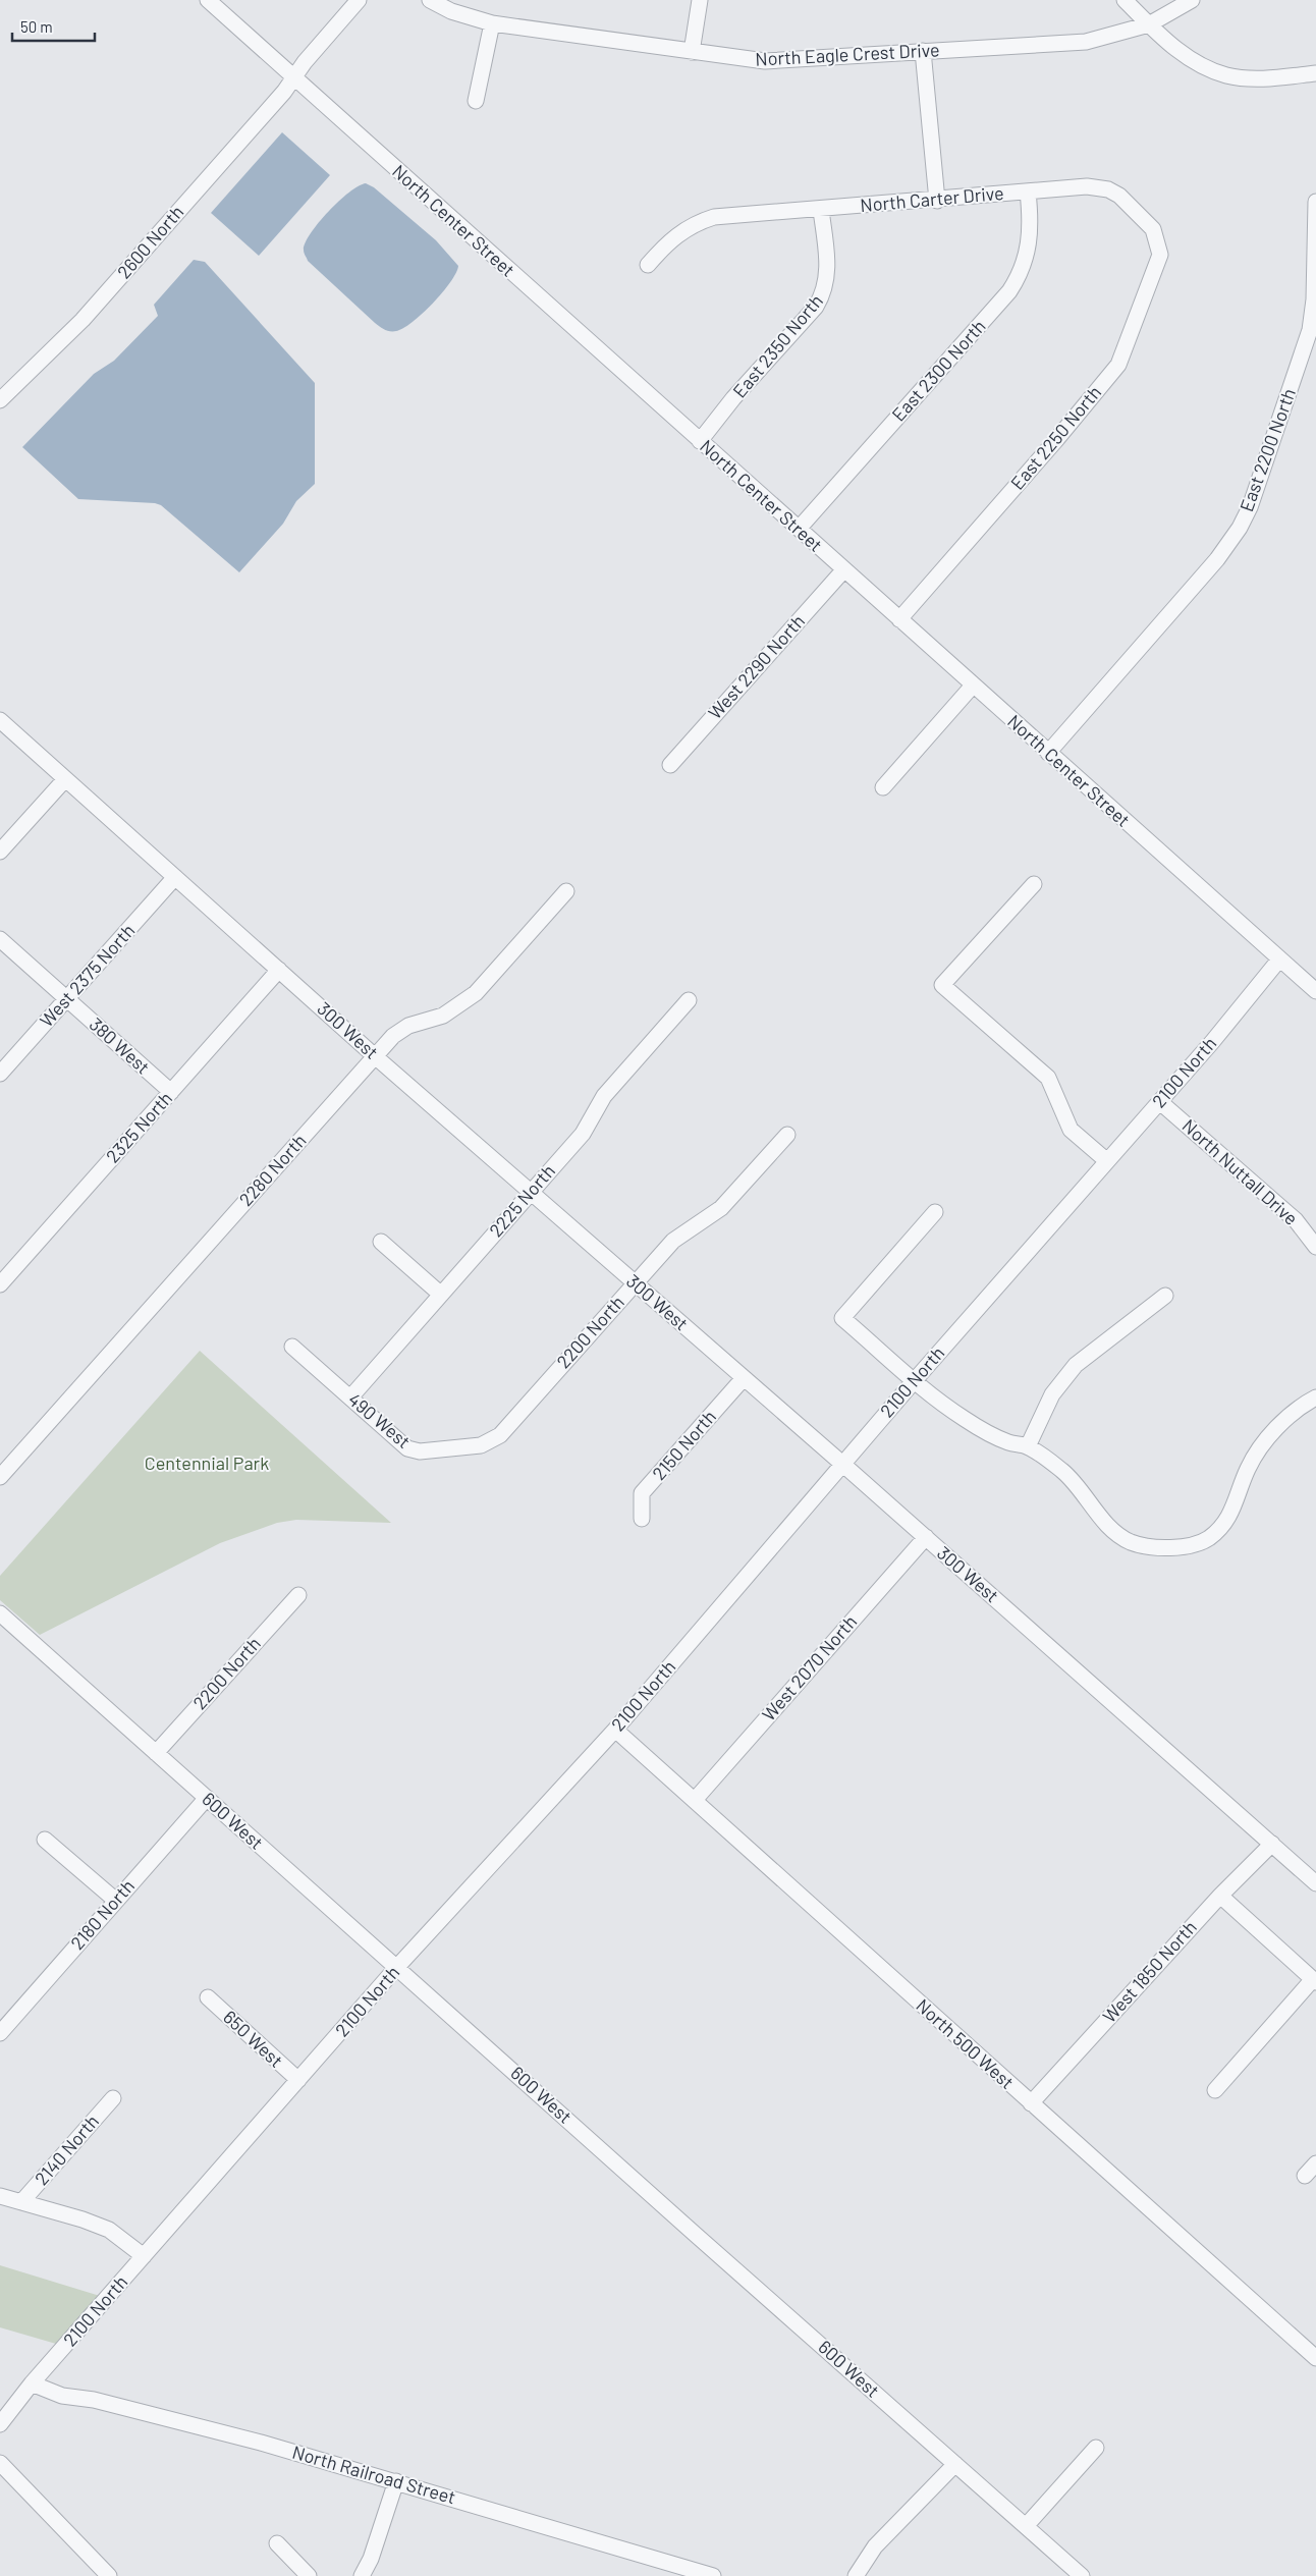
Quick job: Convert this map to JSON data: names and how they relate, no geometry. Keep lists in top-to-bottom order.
{
  "streets": {
    "street": [
      "North Eagle Crest Drive",
      "North Carter Drive",
      "North Center Street",
      "2600 North",
      "East 2350 North",
      "East 2300 North",
      "East 2250 North",
      "East 2200 North",
      "West 2290 North",
      "West 2375 North",
      "300 West",
      "380 West",
      "2100 North",
      "2325 North",
      "2280 North",
      "North Nuttall Drive",
      "2225 North",
      "2200 North",
      "490 West",
      "2150 North",
      "West 2070 North",
      "600 West",
      "2180 North",
      "West 1850 North",
      "650 West",
      "North 500 West",
      "2140 North",
      "North Railroad Street"
    ]
  },
  "crossings": [
    ["North Carter Drive", "East 2350 North"],
    ["North Carter Drive", "East 2300 North"],
    ["North Carter Drive", "East 2250 North"],
    ["North Center Street", "2600 North"],
    ["North Center Street", "East 2350 North"],
    ["North Center Street", "East 2300 North"],
    ["North Center Street", "East 2250 North"],
    ["North Center Street", "East 2200 North"],
    ["North Center Street", "West 2290 North"],
    ["North Center Street", "2100 North"],
    ["West 2375 North", "300 West"],
    ["West 2375 North", "380 West"],
    ["300 West", "2100 North"],
    ["300 West", "2325 North"],
    ["300 West", "2280 North"],
    ["300 West", "2225 North"],
    ["300 West", "2200 North"],
    ["300 West", "2150 North"],
    ["300 West", "West 2070 North"],
    ["300 West", "West 1850 North"],
    ["380 West", "2325 North"],
    ["2100 North", "North Nuttall Drive"],
    ["2100 North", "600 West"],
    ["2100 North", "650 West"],
    ["2100 North", "North 500 West"],
    ["2100 North", "North Railroad Street"],
    ["2225 North", "490 West"],
    ["2200 North", "490 West"],
    ["2200 North", "600 West"],
    ["West 2070 North", "North 500 West"],
    ["600 West", "2180 North"],
    ["West 1850 North", "North 500 West"]
  ],
  "parks": ["Centennial Park"],
  "scale_bar": "50 m"
}
